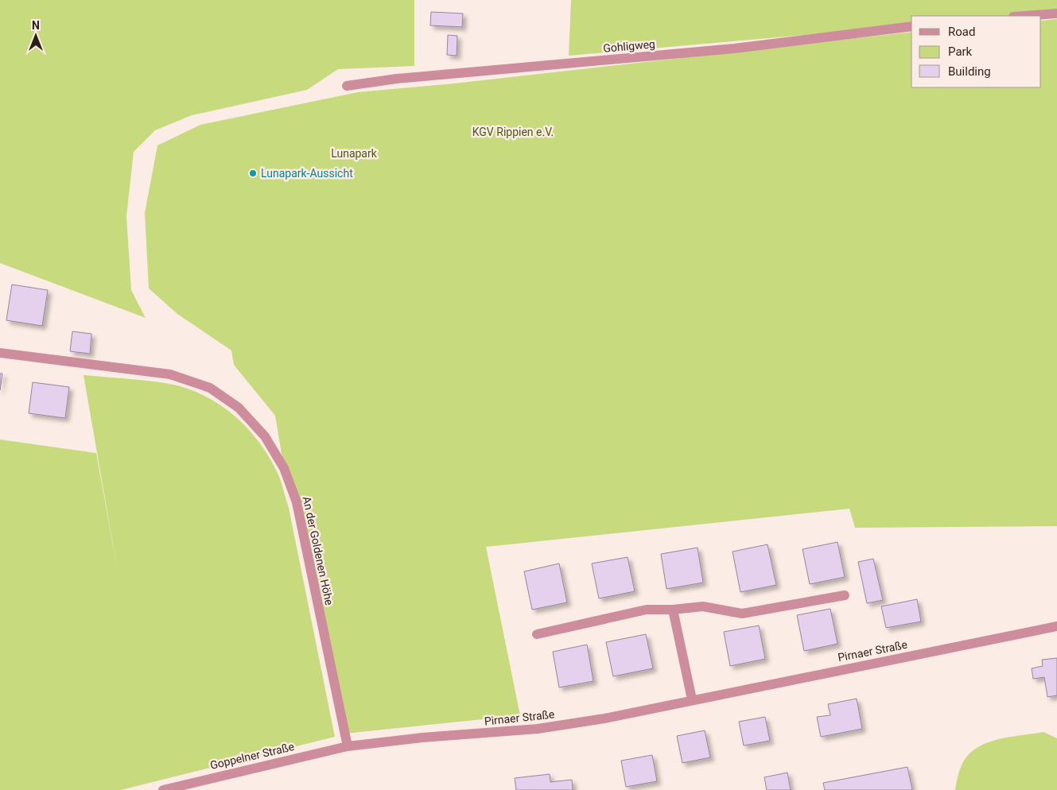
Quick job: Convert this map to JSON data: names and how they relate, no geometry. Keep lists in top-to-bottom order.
{
  "streets": {
    "street": [
      "Gohligweg",
      "An der Goldenen Höhe",
      "Pirnaer Straße",
      "Goppelner Straße"
    ]
  },
  "crossings": [
    ["An der Goldenen Höhe", "Pirnaer Straße"],
    ["An der Goldenen Höhe", "Goppelner Straße"],
    ["Pirnaer Straße", "Goppelner Straße"]
  ],
  "parks": ["KGV Rippien e.V.", "Lunapark"],
  "places": ["Lunapark-Aussicht"],
  "legend": ["Road", "Park", "Building"],
  "north": "top"
}
